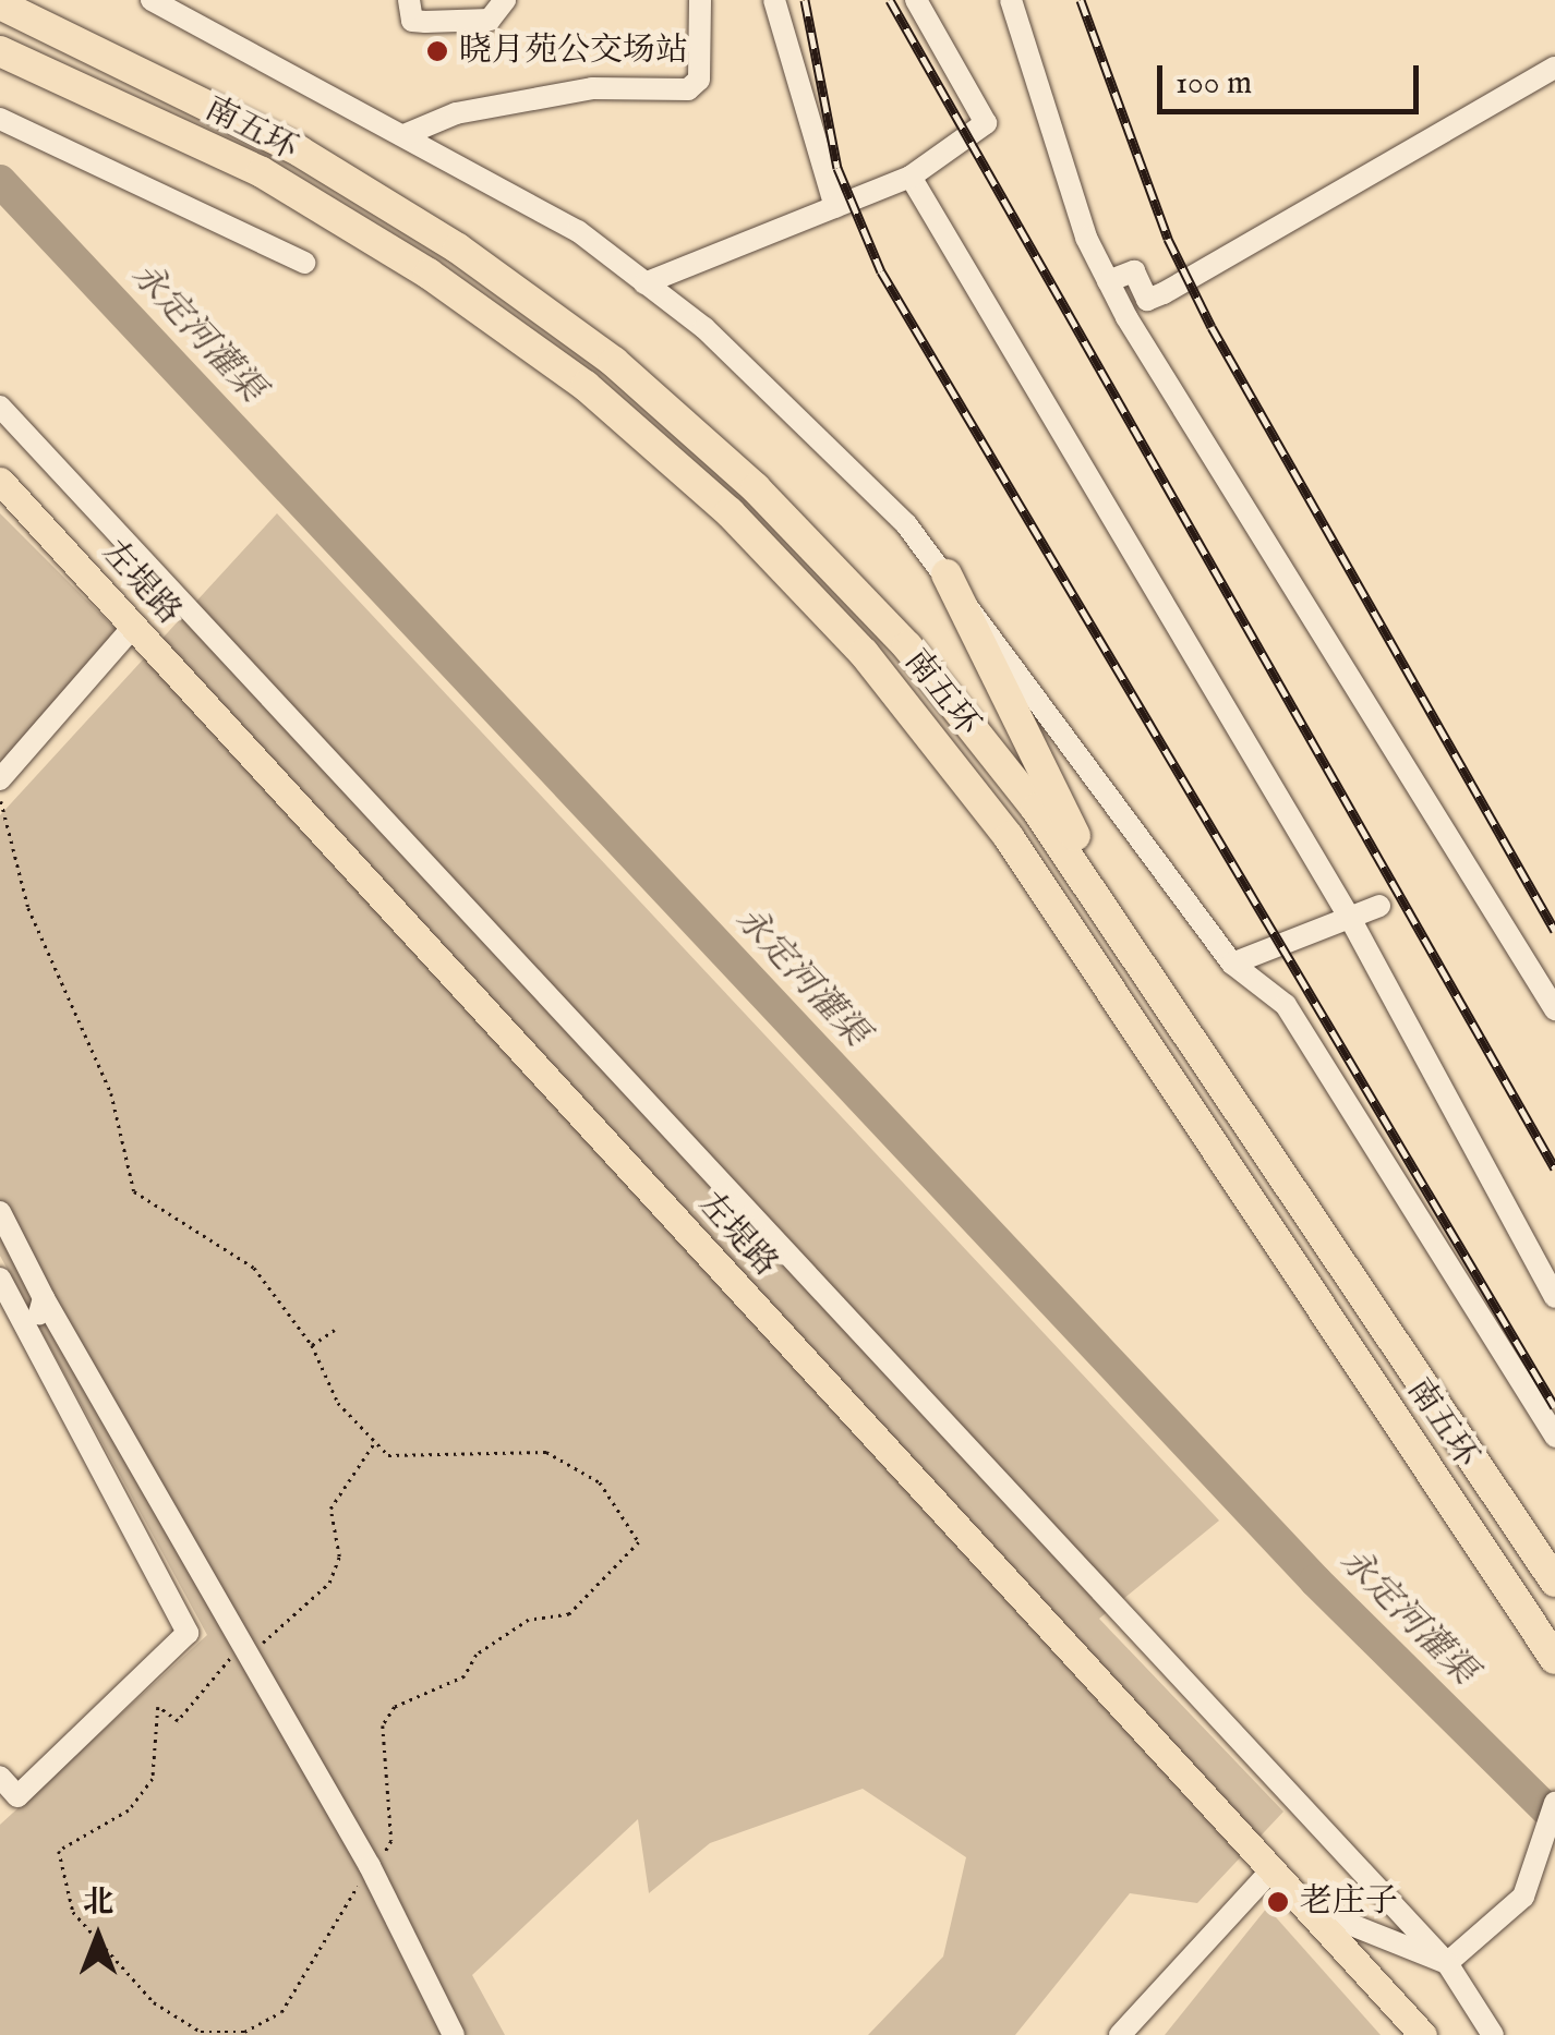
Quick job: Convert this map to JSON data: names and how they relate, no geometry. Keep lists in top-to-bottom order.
{
  "streets": {
    "highway": ["南五环"],
    "main road": ["左堤路"]
  },
  "water": ["永定河灌渠"],
  "places": ["晓月苑公交场站", "老庄子"],
  "scale_bar": "100 m",
  "north": "top"
}
